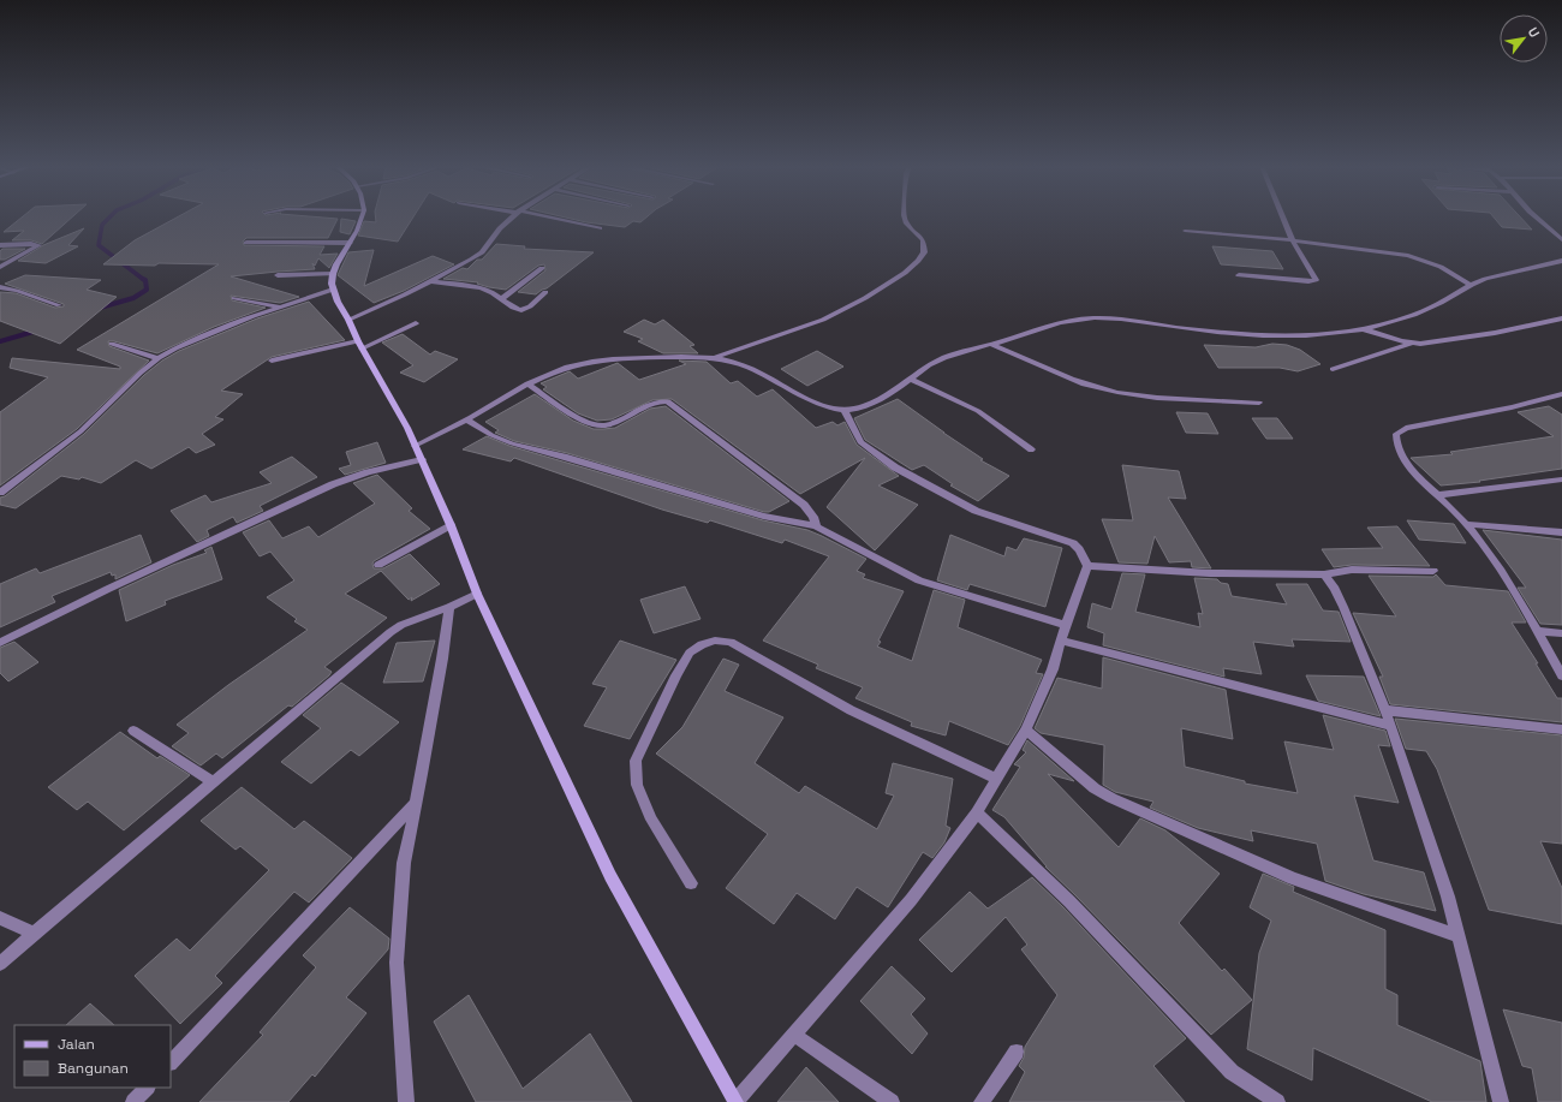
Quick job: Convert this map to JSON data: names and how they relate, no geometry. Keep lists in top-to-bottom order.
{
  "legend": ["Jalan", "Bangunan"],
  "north": "top right"
}
